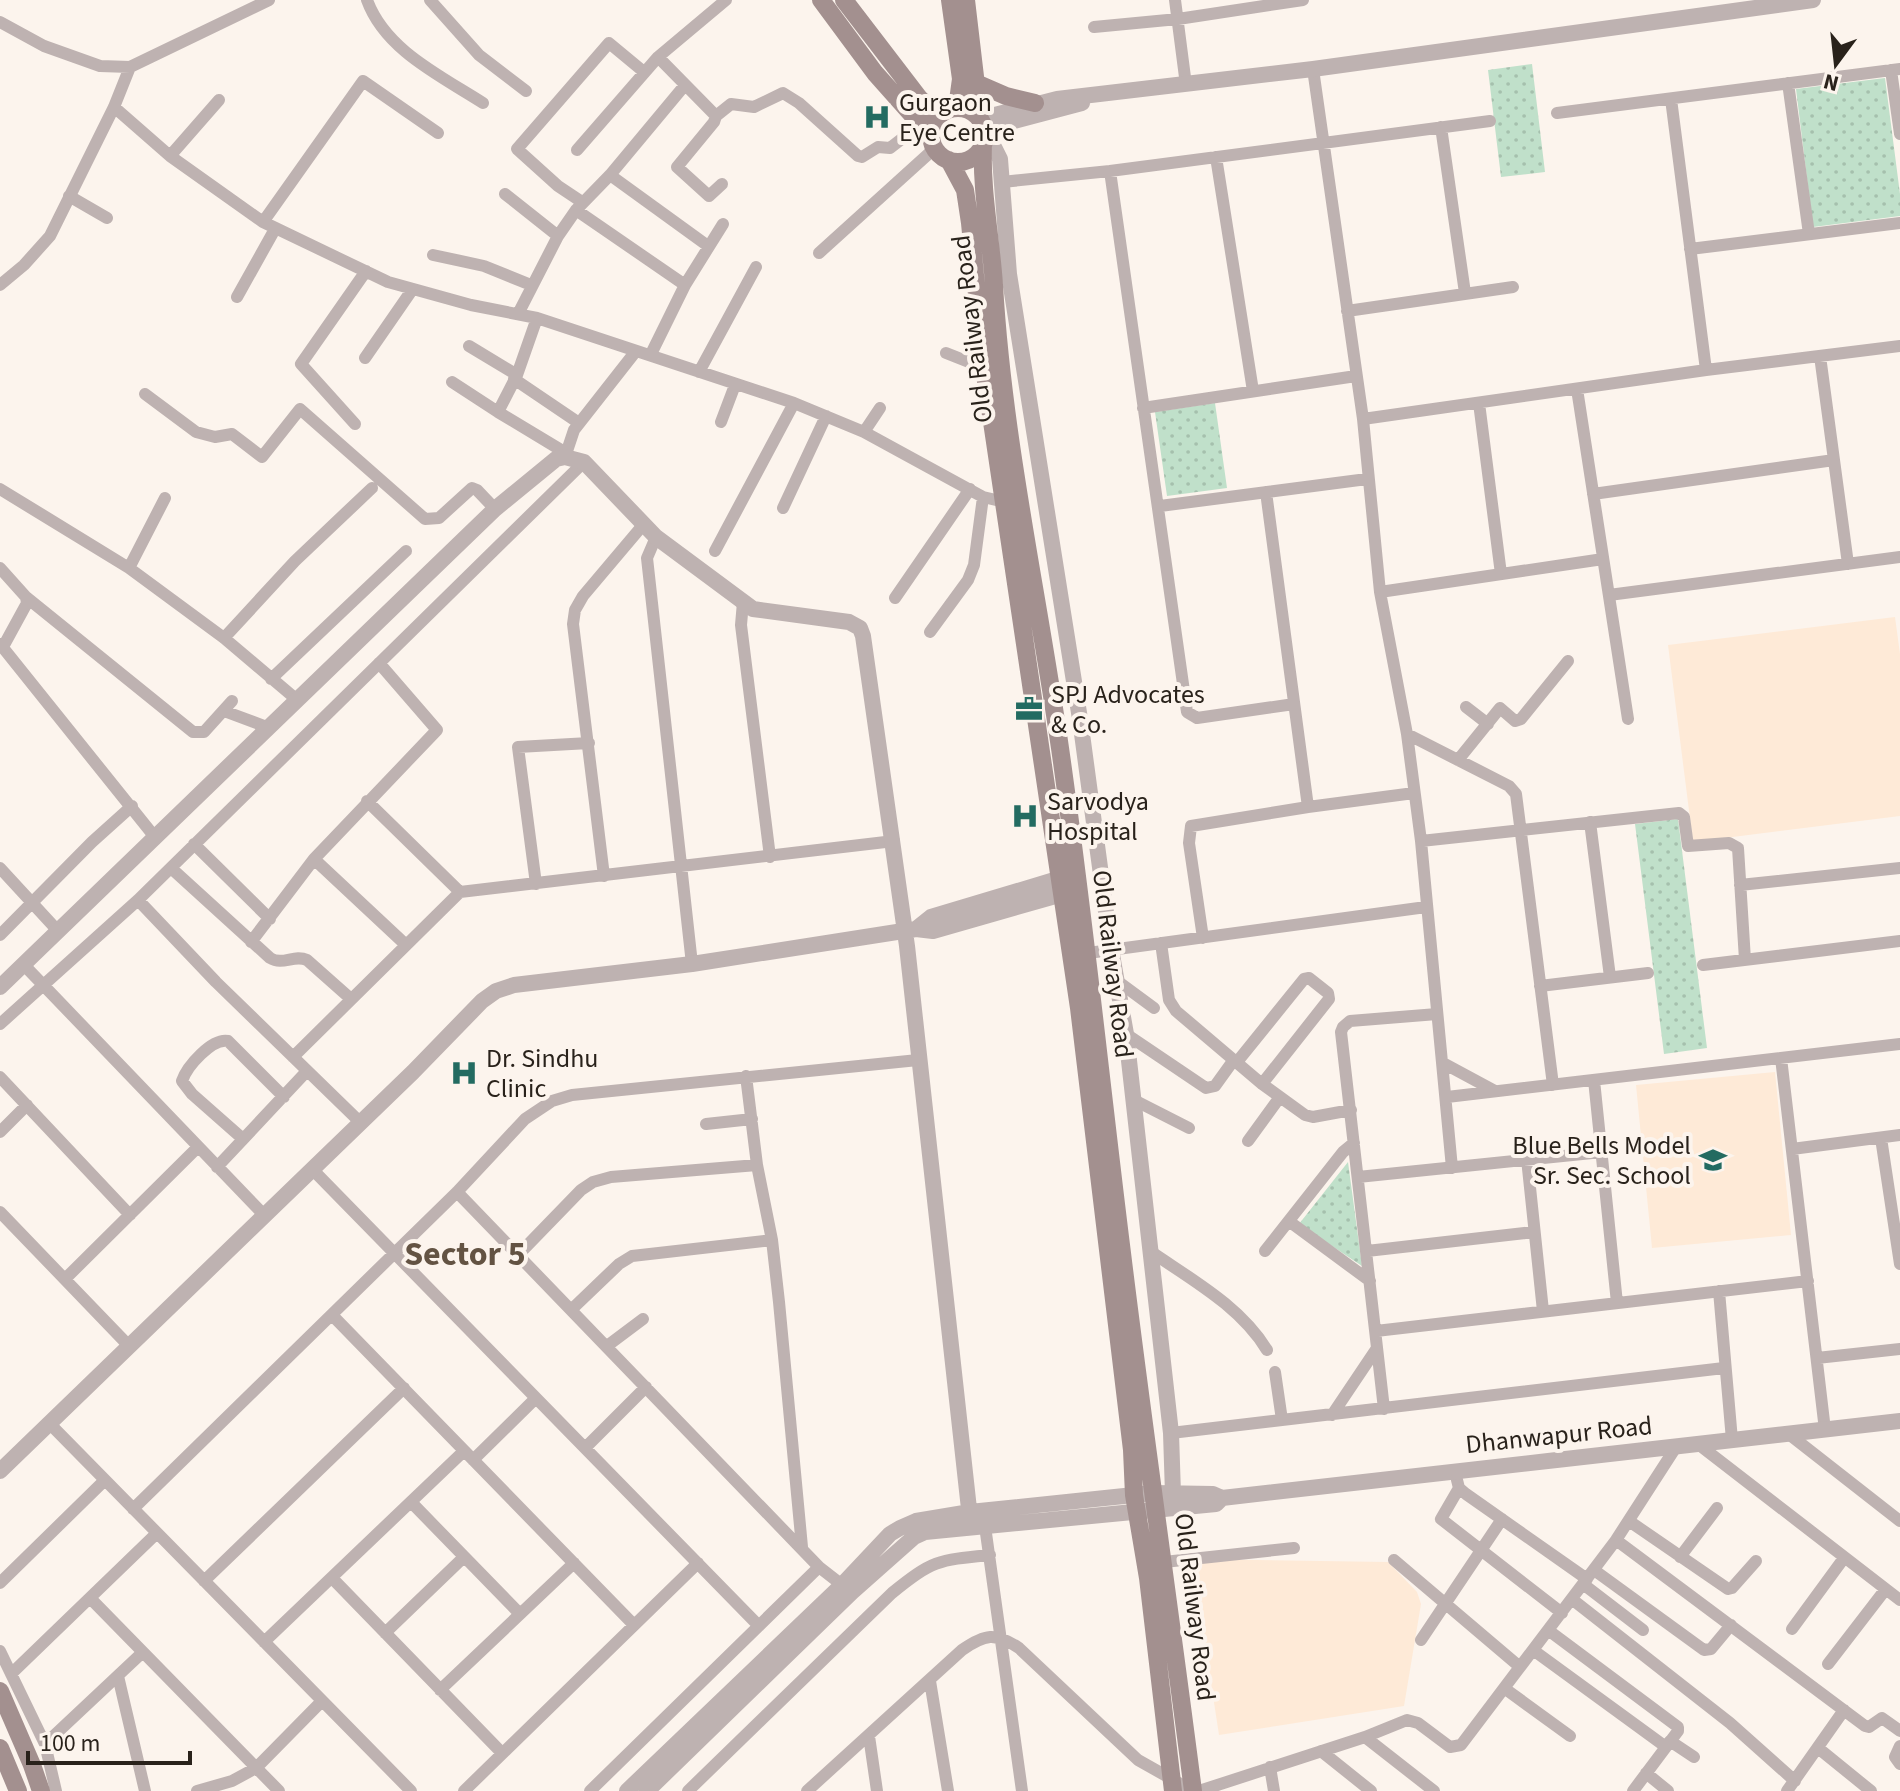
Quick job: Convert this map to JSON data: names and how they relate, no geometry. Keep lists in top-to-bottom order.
{
  "streets": {
    "main road": ["Old Railway Road"],
    "street": ["Dhanwapur Road"]
  },
  "crossings": [
    ["Old Railway Road", "Dhanwapur Road"]
  ],
  "districts": ["Sector 5"],
  "places": {
    "hospital": ["Gurgaon Eye Centre", "Sarvodya Hospital", "Dr. Sindhu Clinic"],
    "office": ["SPJ Advocates & Co."],
    "school or university": ["Blue Bells Model Sr. Sec. School"]
  },
  "scale_bar": "100 m",
  "north": "bottom"
}
